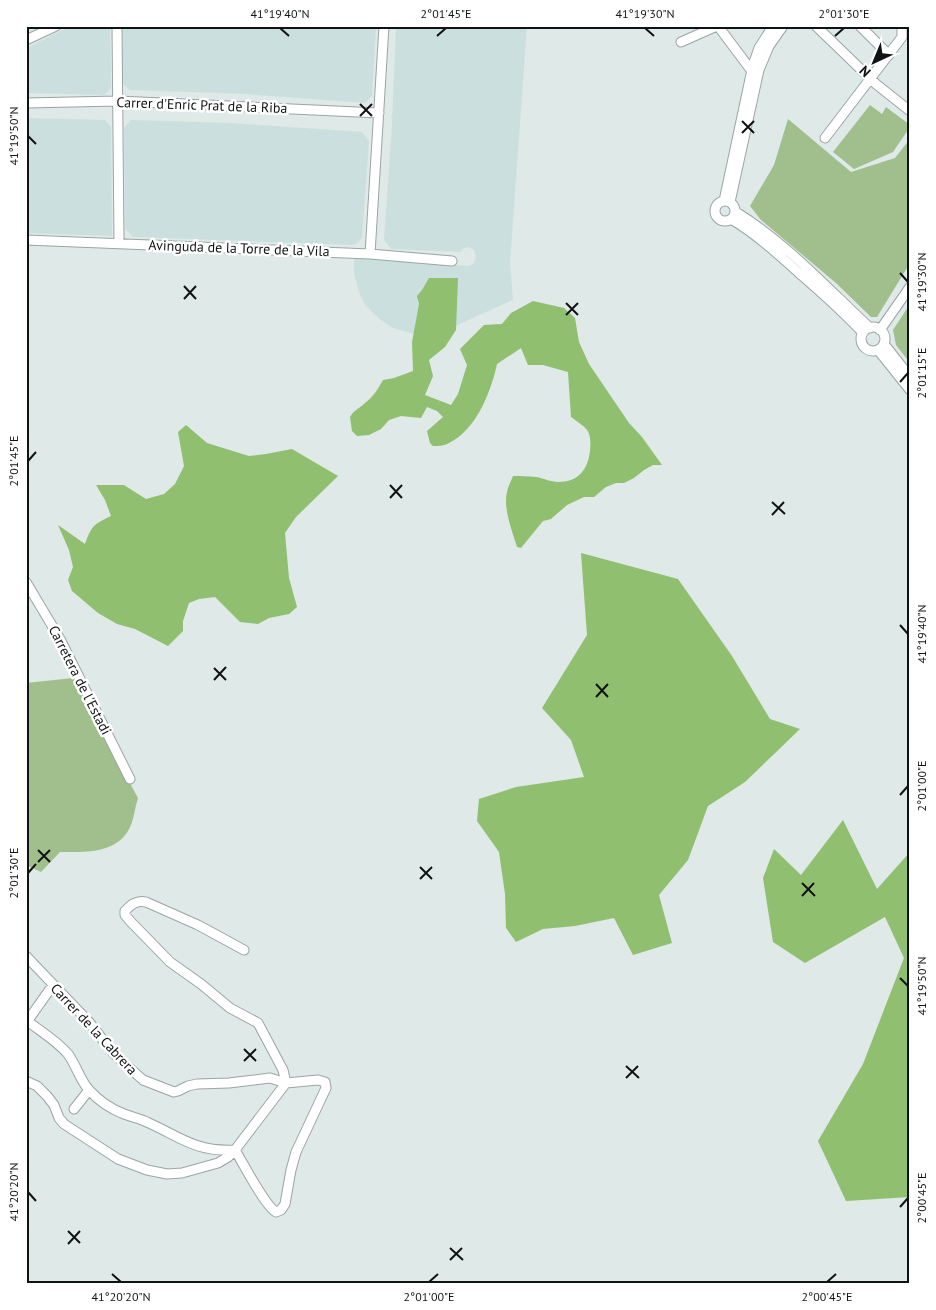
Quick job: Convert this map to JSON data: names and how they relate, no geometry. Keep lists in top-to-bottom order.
{
  "streets": {
    "street": [
      "Carrer d'Enric Prat de la Riba",
      "Avinguda de la Torre de la Vila",
      "Carretera de l'Estadi",
      "Carrer de la Cabrera"
    ]
  },
  "north": "bottom left",
  "coordinates": [
    "41°19'40\"N",
    "2°01'45\"E",
    "41°19'30\"N",
    "2°01'30\"E",
    "41°19'50\"N",
    "2°01'15\"E",
    "2°01'00\"E",
    "41°20'20\"N",
    "2°00'45\"E"
  ]
}
